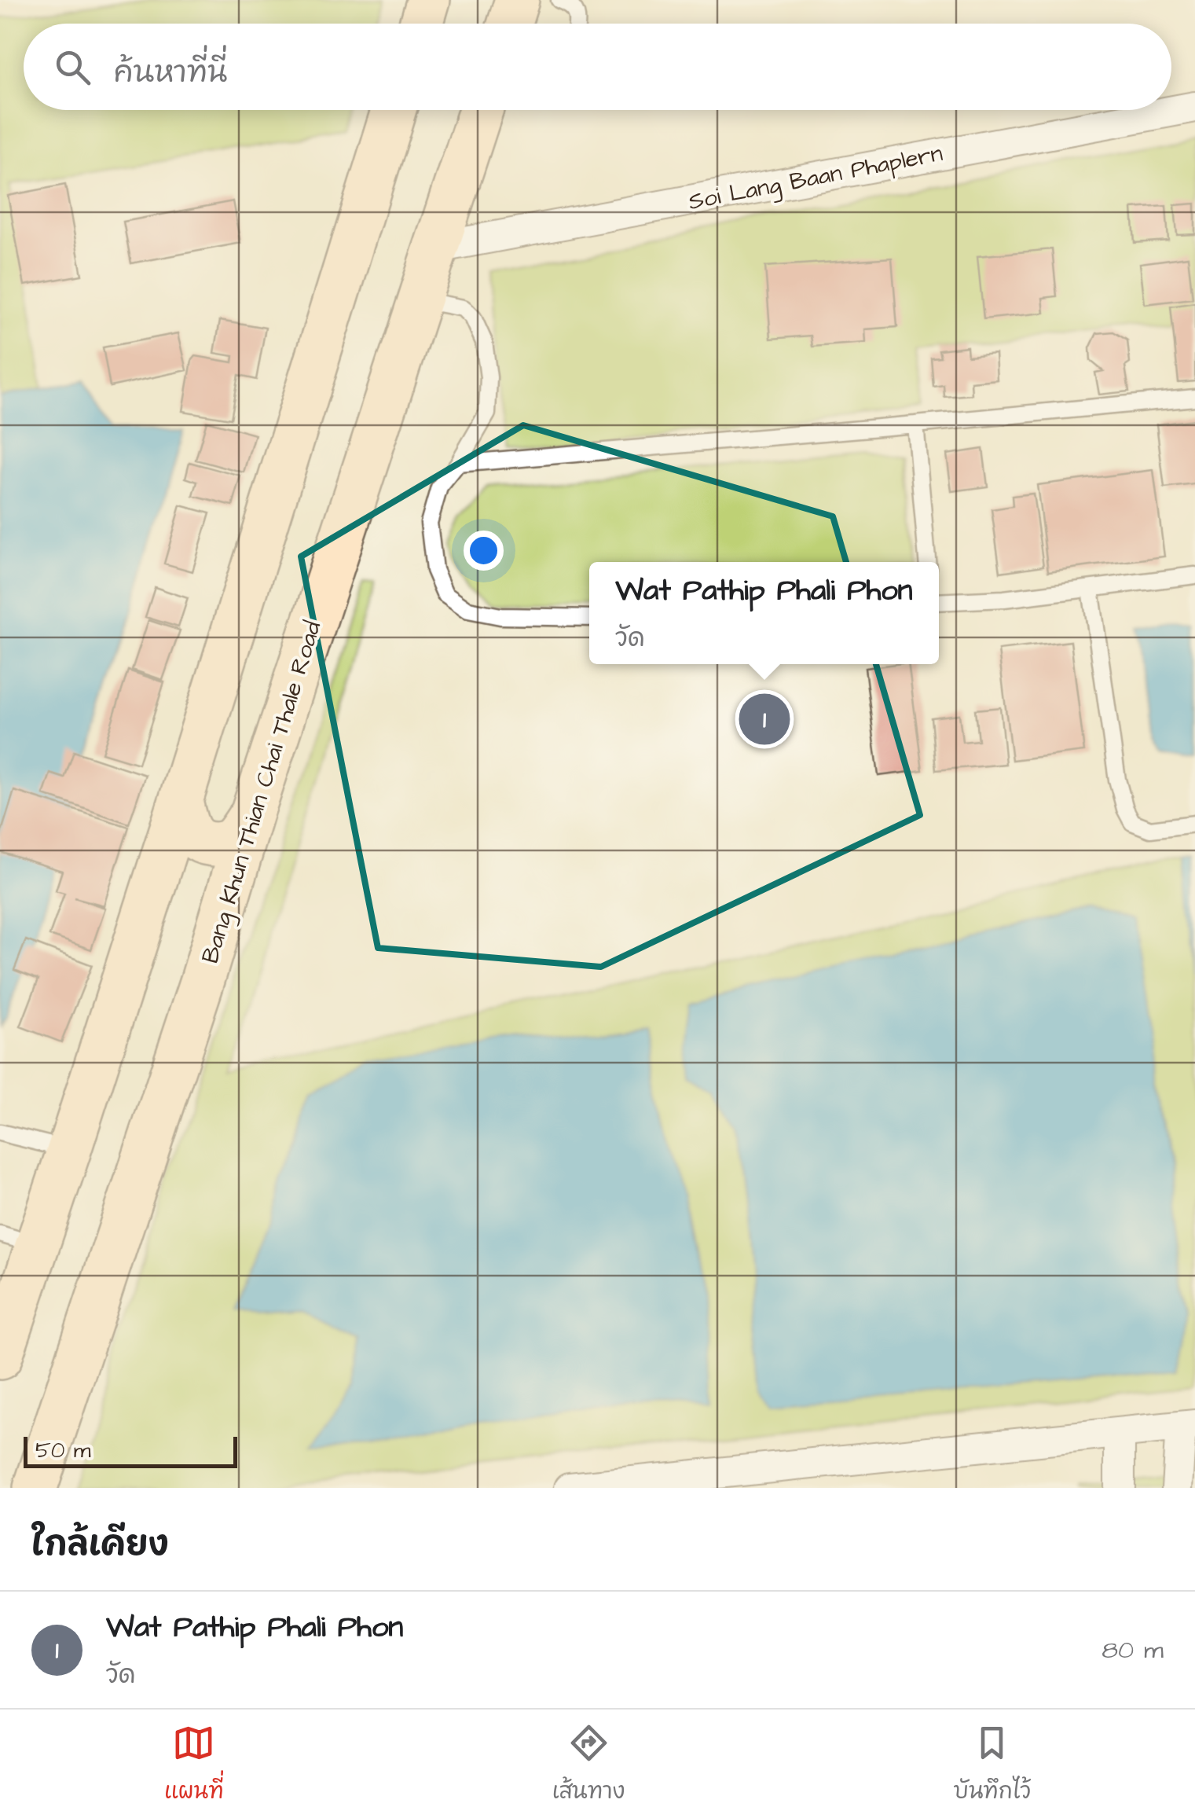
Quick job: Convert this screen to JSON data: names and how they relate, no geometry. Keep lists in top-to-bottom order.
{
  "streets": {
    "main road": ["Bang Khun Thian Chai Thale Road"],
    "street": ["Soi Lang Baan Phaplern"]
  },
  "crossings": [
    ["Soi Lang Baan Phaplern", "Bang Khun Thian Chai Thale Road"]
  ],
  "scale_bar": "50 m",
  "page": {
    "search": "ค้นหาที่นี่",
    "popup": ["Wat Pathip Phali Phon", "วัด"],
    "pins": "1",
    "scale": "50 m",
    "heading": "ใกล้เคียง",
    "list": [
      {
        "mark": "1",
        "name": "Wat Pathip Phali Phon",
        "note": "วัด",
        "value": "80 m"
      }
    ],
    "nav": ["แผนที่", "เส้นทาง", "บันทึกไว้"]
  }
}
